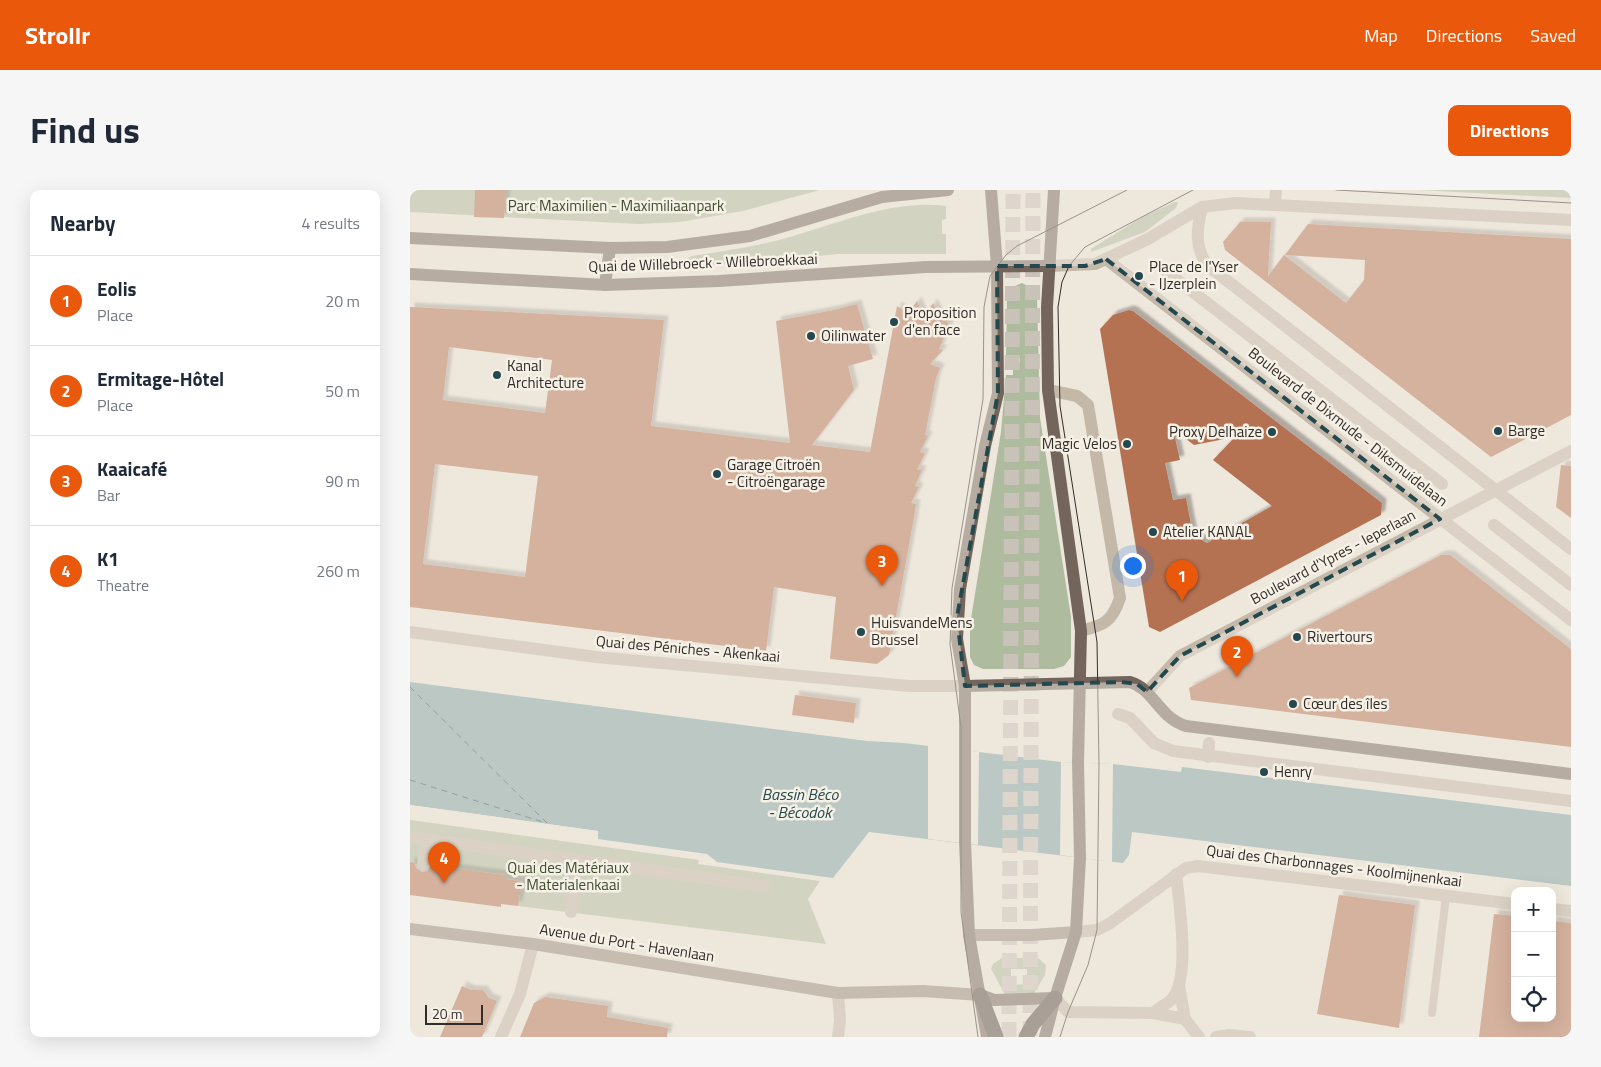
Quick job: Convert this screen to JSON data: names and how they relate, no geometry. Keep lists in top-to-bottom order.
{
  "streets": {
    "main road": ["Quai de Willebroeck - Willebroekkaai"],
    "street": [
      "Boulevard de Dixmude - Diksmuidelaan",
      "Boulevard d'Ypres - Ieperlaan",
      "Quai des Péniches - Akenkaai",
      "Quai des Charbonnages - Koolmijnenkaai",
      "Avenue du Port - Havenlaan"
    ]
  },
  "crossings": [
    ["Boulevard de Dixmude - Diksmuidelaan", "Boulevard d'Ypres - Ieperlaan"]
  ],
  "water": ["Bassin Béco - Bécodok"],
  "parks": ["Parc Maximilien - Maximiliaanpark", "Quai des Matériaux - Materialenkaai"],
  "places": [
    "Place de l'Yser - IJzerplein",
    "Proposition d'en face",
    "Oilinwater",
    "Kanal Architecture",
    "Barge",
    "Proxy Delhaize",
    "Magic Velos",
    "Garage Citroën - Citroëngarage",
    "Atelier KANAL",
    "HuisvandeMens Brussel",
    "Rivertours",
    "Cœur des îles",
    "Henry"
  ],
  "scale_bar": "20 m",
  "page": {
    "header": "Strollr",
    "nav": ["Map", "Directions", "Saved"],
    "title": "Find us",
    "buttons": "Directions",
    "heading": ["Nearby", "4 results"],
    "list": [
      {
        "mark": "1",
        "name": "Eolis",
        "note": "Place",
        "value": "20 m"
      },
      {
        "mark": "2",
        "name": "Ermitage-Hôtel",
        "note": "Place",
        "value": "50 m"
      },
      {
        "mark": "3",
        "name": "Kaaicafé",
        "note": "Bar",
        "value": "90 m"
      },
      {
        "mark": "4",
        "name": "K1",
        "note": "Theatre",
        "value": "260 m"
      }
    ],
    "pins": [
      "3",
      "1",
      "2",
      "4"
    ],
    "map_buttons": ["+", "−"],
    "scale": "20 m"
  }
}
